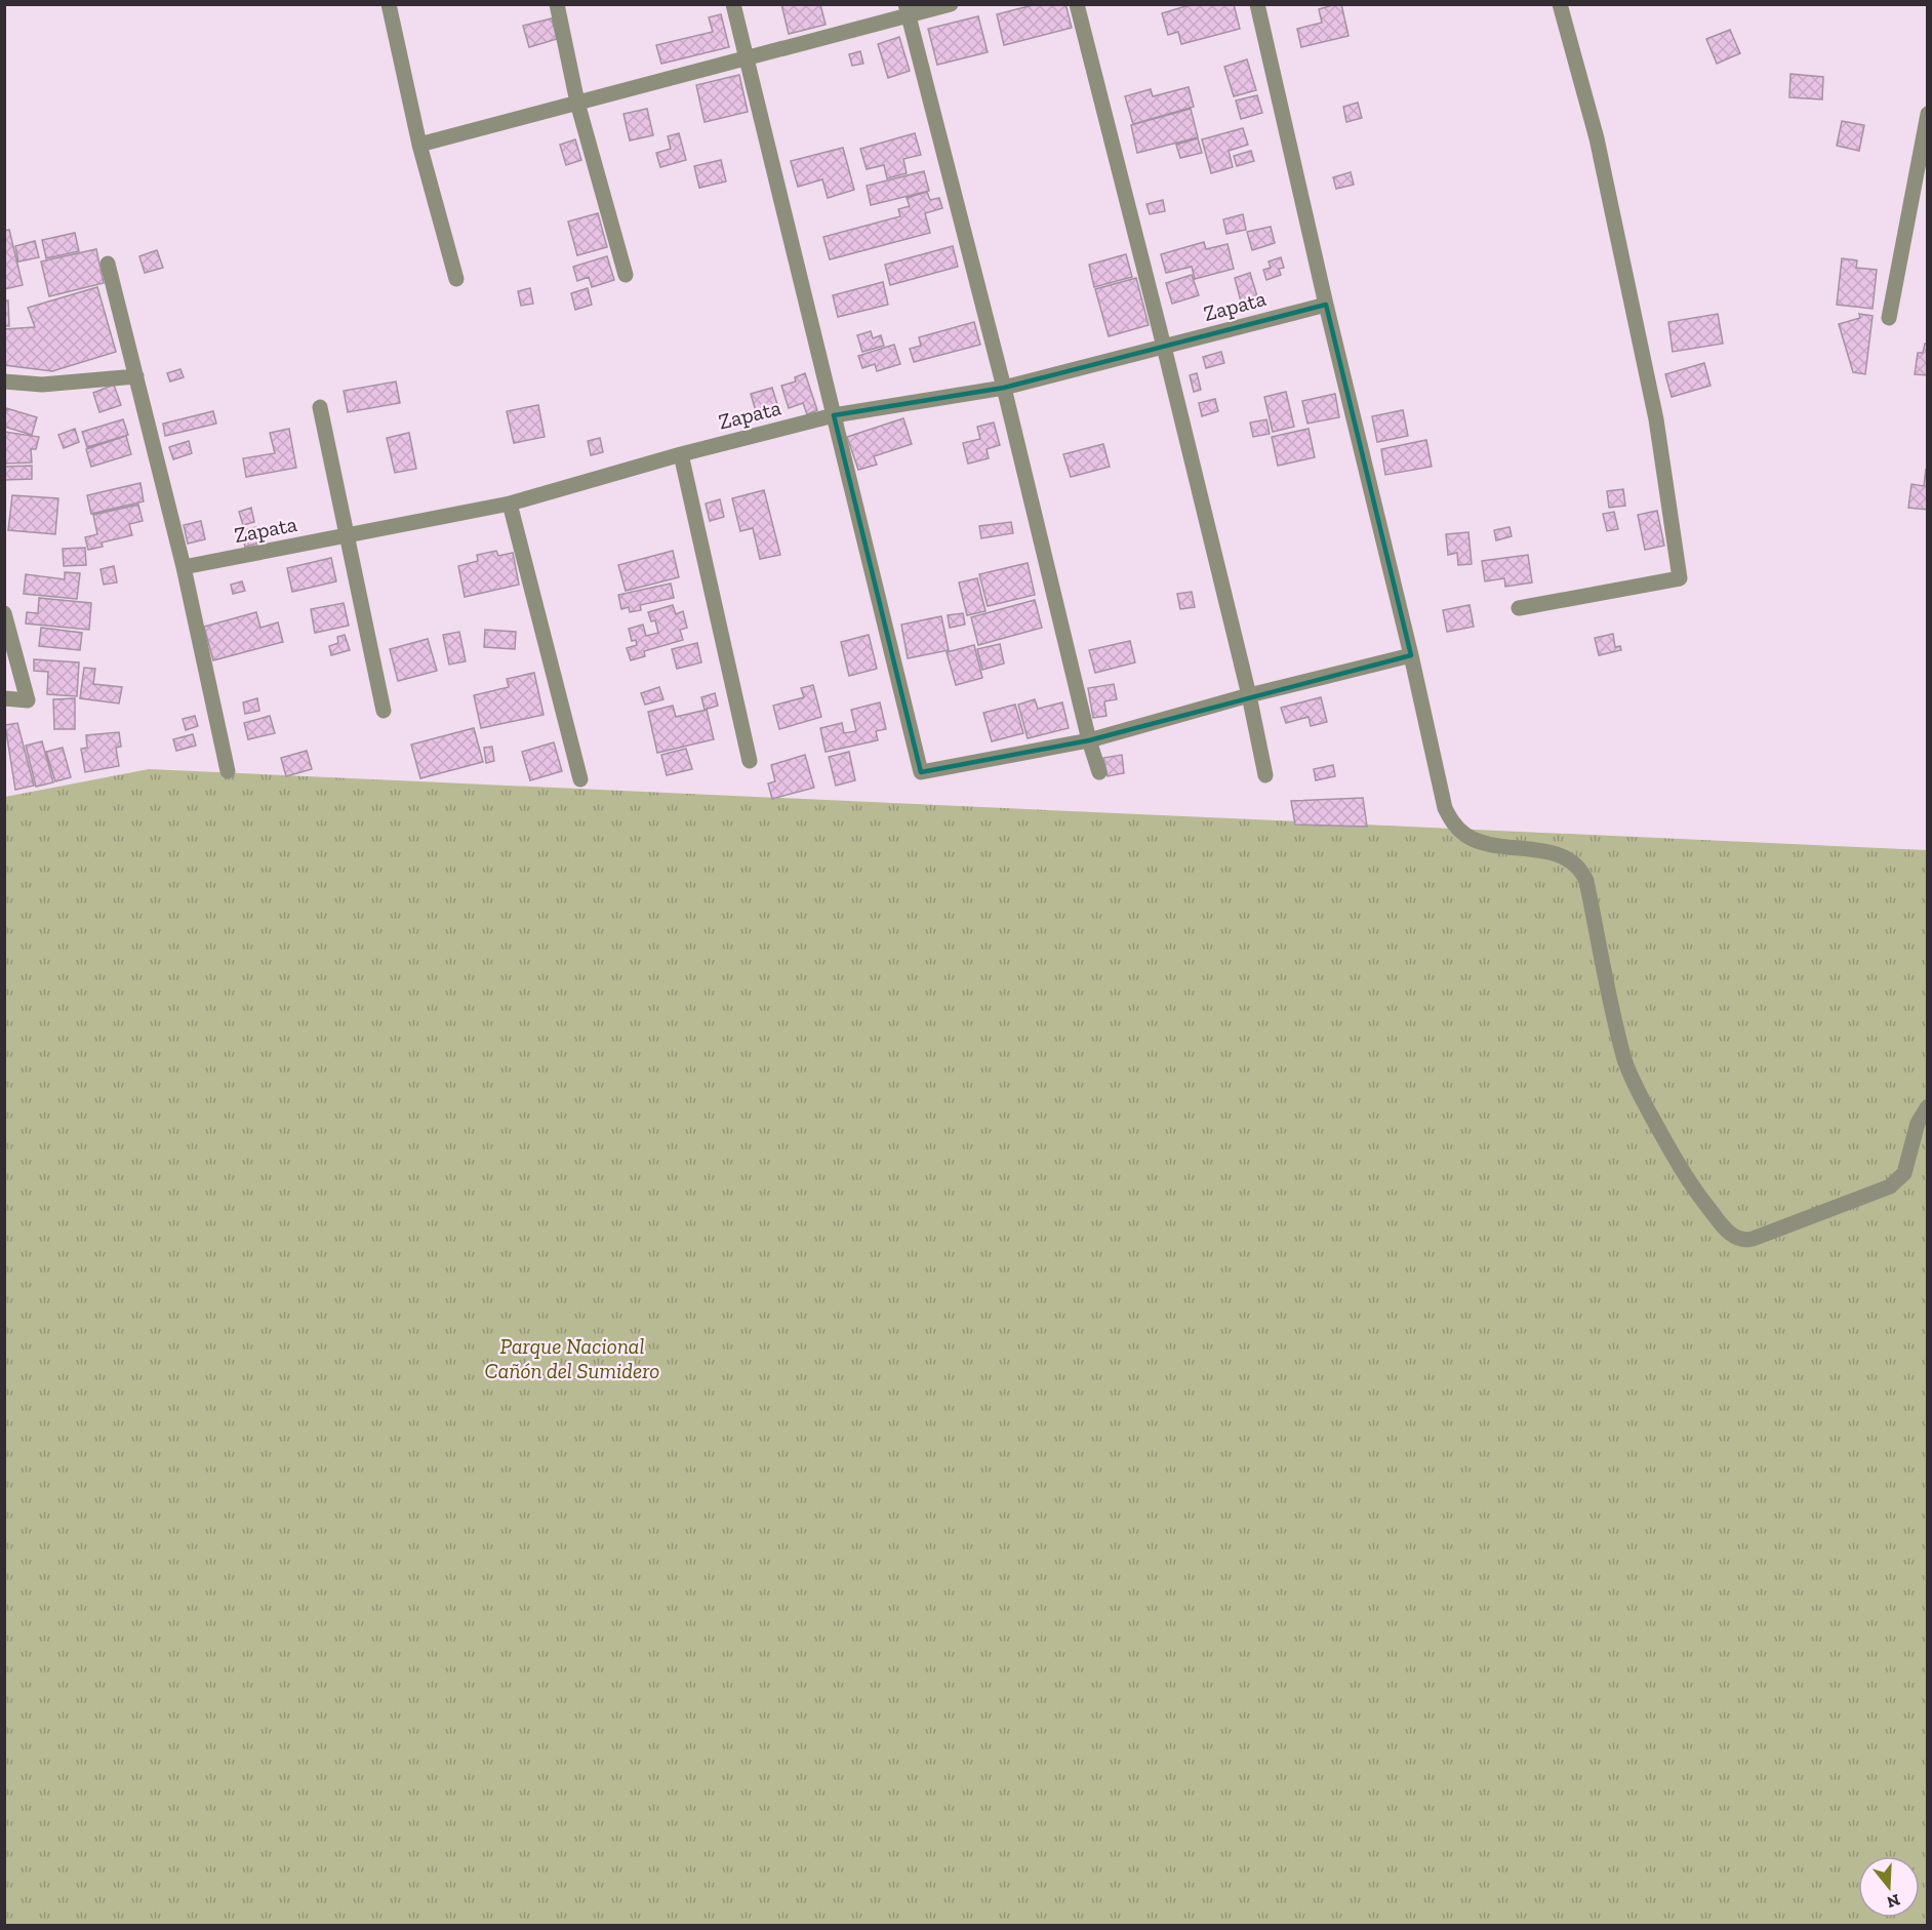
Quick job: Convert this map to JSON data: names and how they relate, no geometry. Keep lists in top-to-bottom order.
{
  "streets": {
    "street": ["Zapata"]
  },
  "parks": ["Parque Nacional Cañón del Sumidero"],
  "north": "bottom"
}
